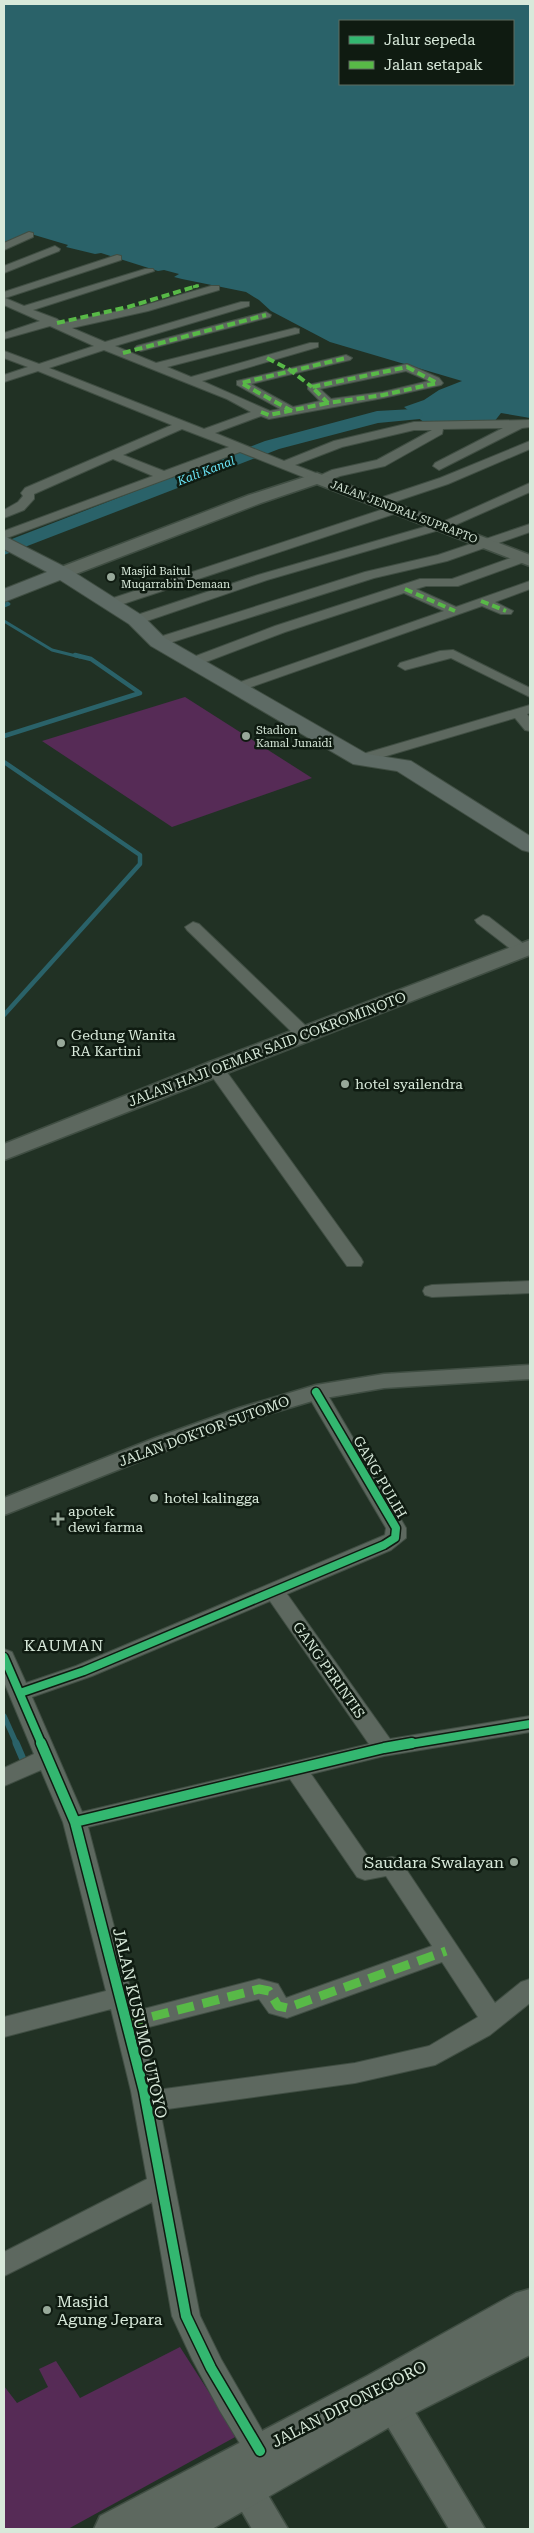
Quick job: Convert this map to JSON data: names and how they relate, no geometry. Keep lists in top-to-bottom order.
{
  "streets": {
    "main road": ["JALAN JENDRAL SUPRAPTO", "JALAN HAJI OEMAR SAID COKROMINOTO", "JALAN DIPONEGORO"],
    "street": [
      "JALAN DOKTOR SUTOMO",
      "GANG PULIH",
      "GANG PERINTIS",
      "JALAN KUSUMO UTOYO"
    ]
  },
  "crossings": [
    ["JALAN DOKTOR SUTOMO", "GANG PULIH"],
    ["GANG PULIH", "GANG PERINTIS"],
    ["JALAN KUSUMO UTOYO", "JALAN DIPONEGORO"]
  ],
  "districts": ["KAUMAN"],
  "water": ["Kali Kanal"],
  "places": {
    "other": [
      "Masjid Baitul Muqarrabin Demaan",
      "Stadion Kamal Junaidi",
      "Gedung Wanita RA Kartini",
      "hotel syailendra",
      "hotel kalingga",
      "Saudara Swalayan",
      "Masjid Agung Jepara"
    ],
    "health": ["apotek dewi farma"]
  },
  "legend": ["Jalur sepeda", "Jalan setapak"]
}
